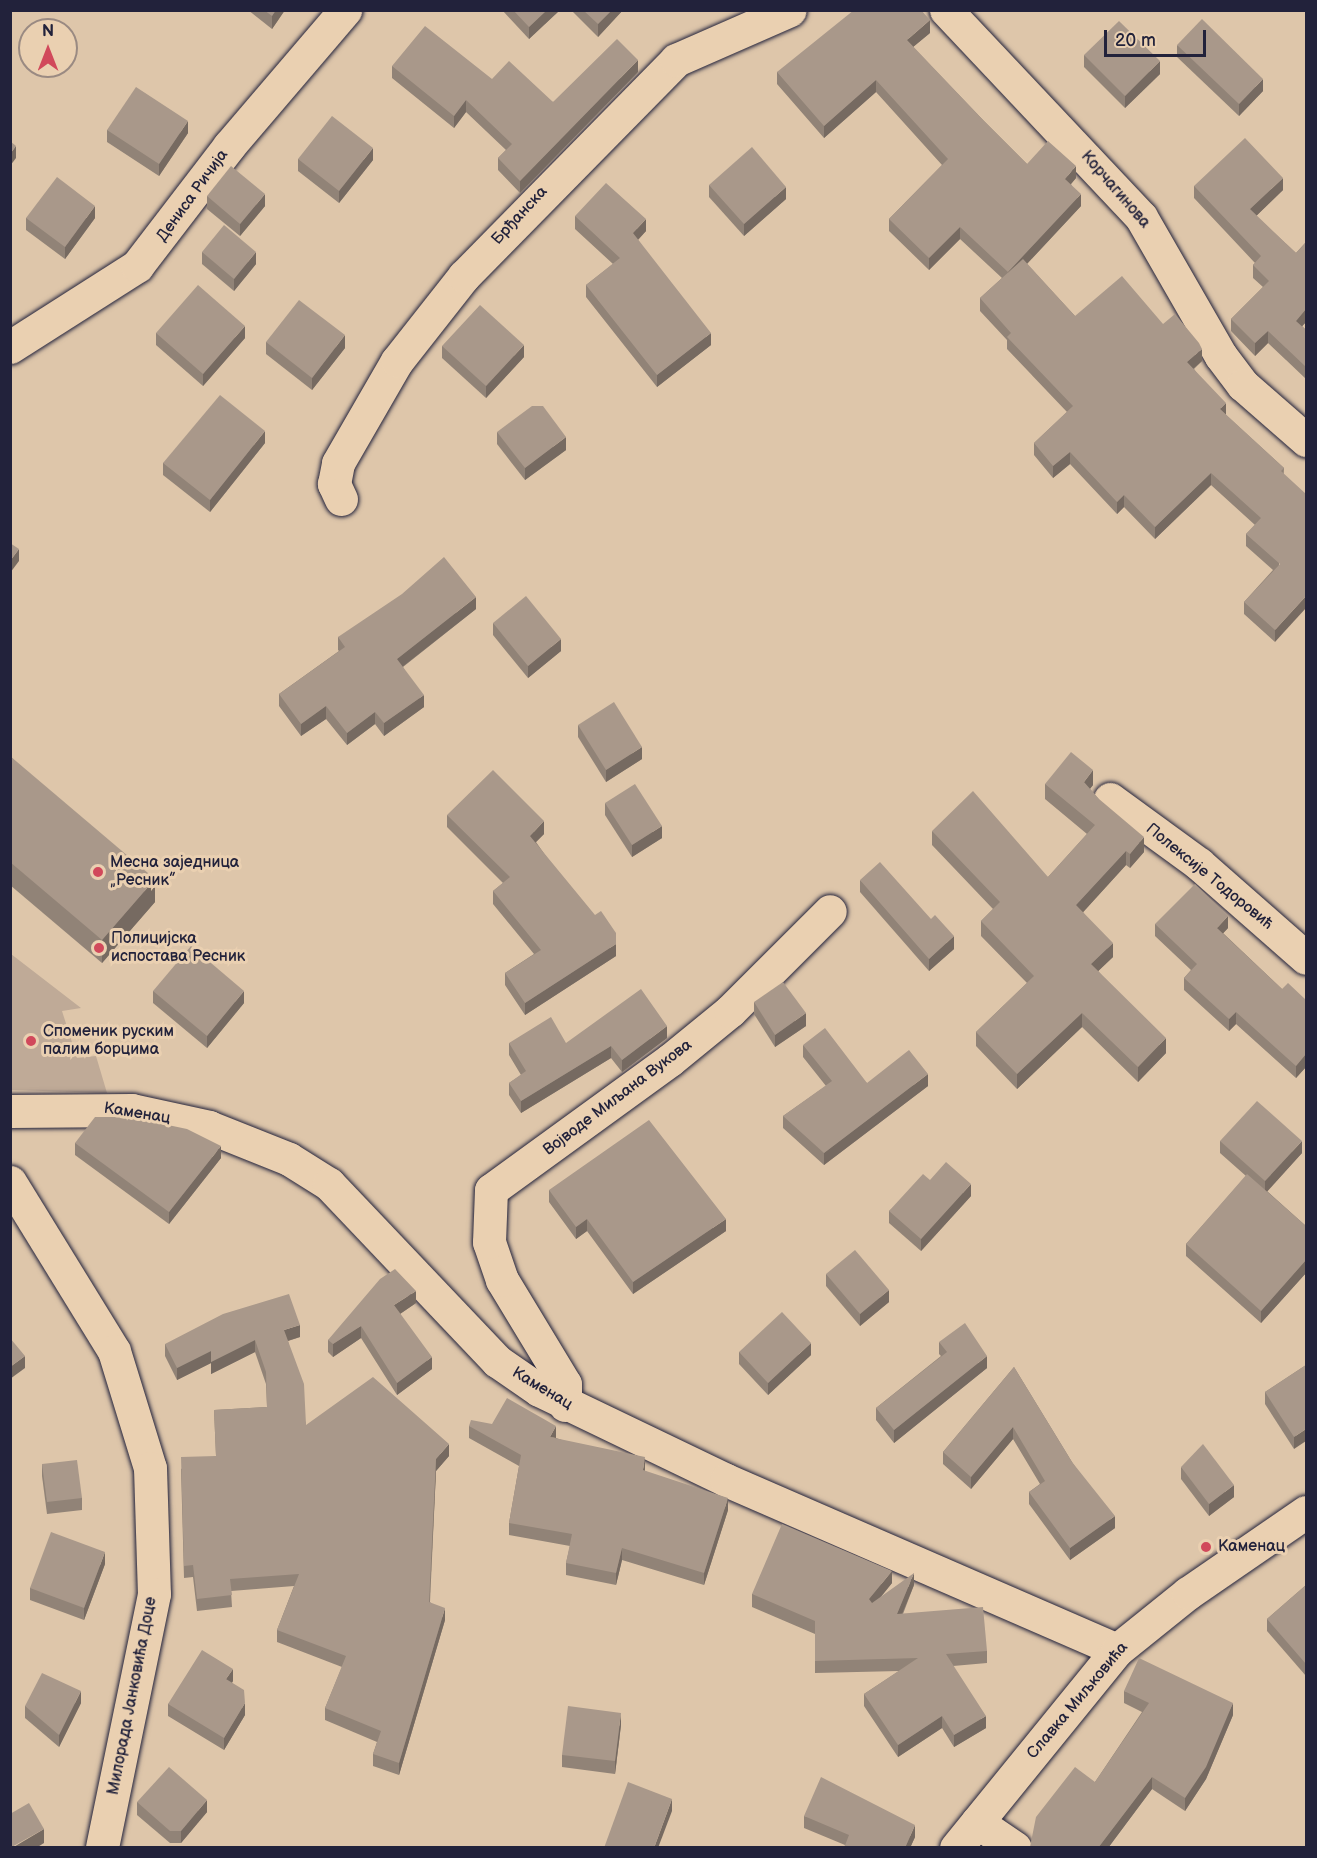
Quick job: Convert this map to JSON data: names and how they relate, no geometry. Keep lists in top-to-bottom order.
{
  "streets": {
    "street": [
      "Корчагинова",
      "Дениса Ричија",
      "Брђанска",
      "Полексије Тодоровић",
      "Војводе Миљана Вукова",
      "Каменац",
      "Милорада Јанковића Доце",
      "Славка Миљковића"
    ]
  },
  "crossings": [
    ["Војводе Миљана Вукова", "Каменац"],
    ["Каменац", "Славка Миљковића"]
  ],
  "places": [
    "Месна заједница „Ресник”",
    "Полицијска испостава Ресник",
    "Споменик руским палим борцима",
    "Каменац"
  ],
  "scale_bar": "20 m",
  "north": "top"
}
